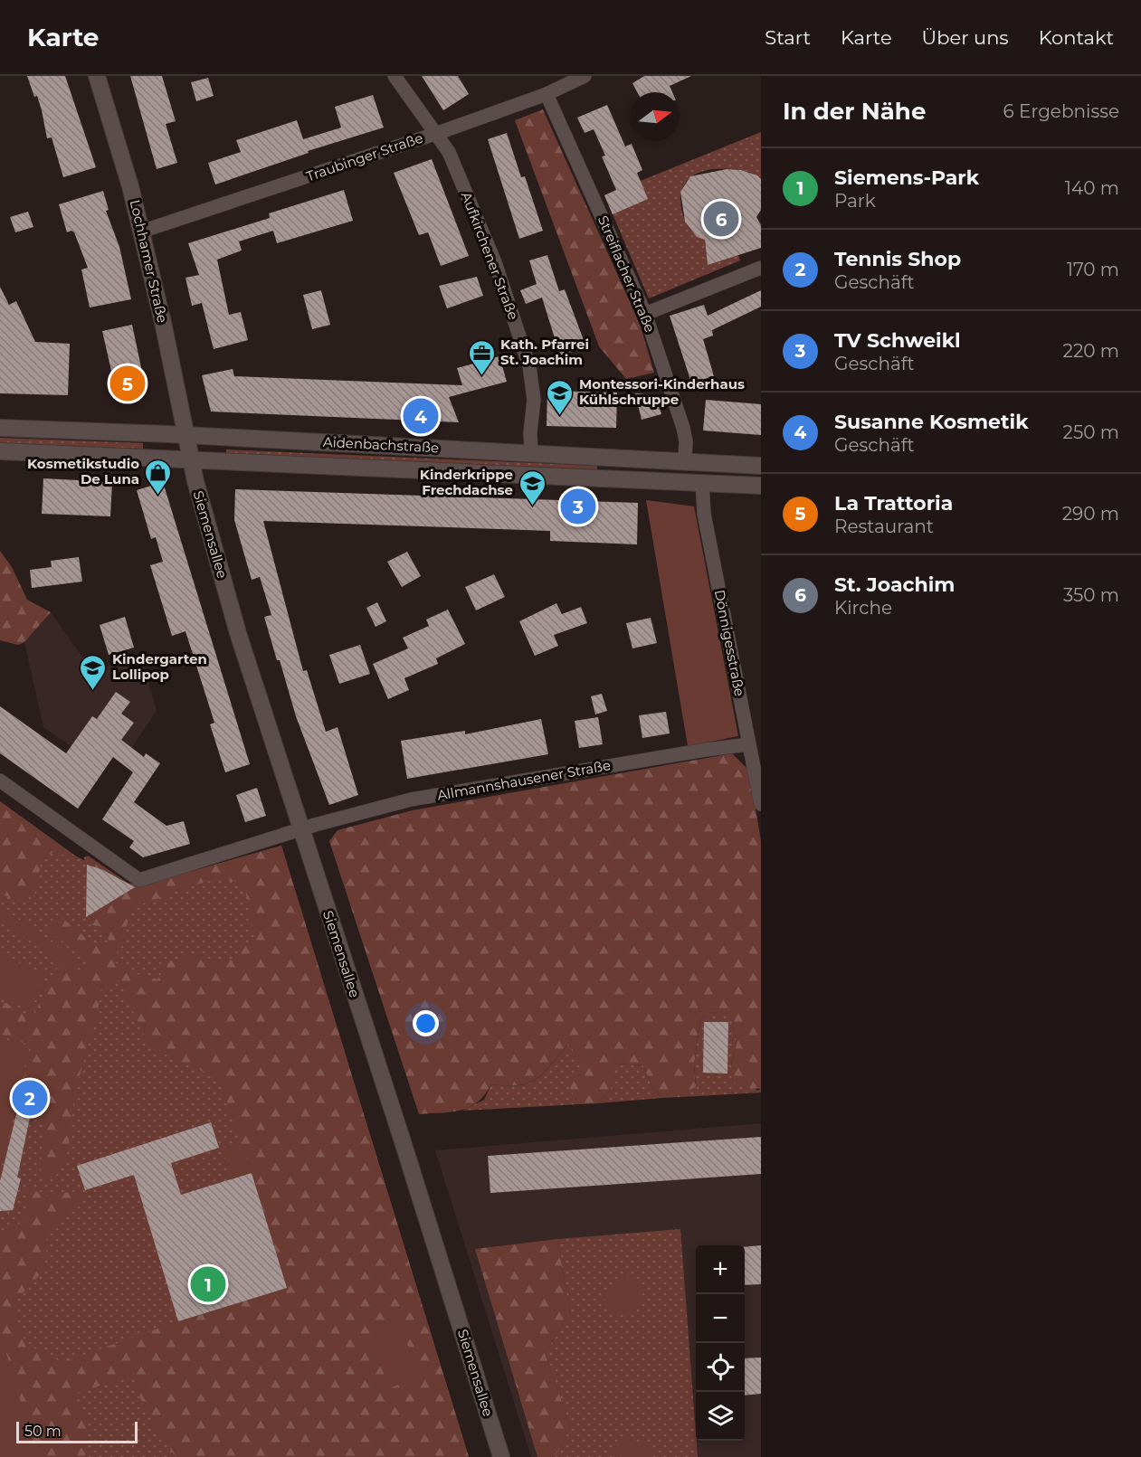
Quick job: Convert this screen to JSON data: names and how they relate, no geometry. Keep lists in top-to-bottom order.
{
  "streets": {
    "main road": ["Lochhamer Straße", "Aidenbachstraße", "Siemensallee"],
    "street": [
      "Traubinger Straße",
      "Aufkirchener Straße",
      "Streiflacher Straße",
      "Dönnigesstraße",
      "Allmannshausener Straße"
    ]
  },
  "crossings": [
    ["Traubinger Straße", "Aufkirchener Straße"],
    ["Traubinger Straße", "Lochhamer Straße"],
    ["Traubinger Straße", "Streiflacher Straße"],
    ["Aufkirchener Straße", "Aidenbachstraße"],
    ["Lochhamer Straße", "Aidenbachstraße"],
    ["Lochhamer Straße", "Siemensallee"],
    ["Streiflacher Straße", "Aidenbachstraße"],
    ["Aidenbachstraße", "Siemensallee"],
    ["Aidenbachstraße", "Dönnigesstraße"],
    ["Siemensallee", "Allmannshausener Straße"],
    ["Dönnigesstraße", "Allmannshausener Straße"]
  ],
  "places": {
    "office": ["Kath. Pfarrei St. Joachim"],
    "school or university": ["Montessori-Kinderhaus Kühlschruppe", "Kinderkrippe Frechdachse", "Kindergarten Lollipop"],
    "shop": ["Kosmetikstudio De Luna"]
  },
  "scale_bar": "50 m",
  "north": "right",
  "page": {
    "header": "Karte",
    "nav": [
      "Start",
      "Karte",
      "Über uns",
      "Kontakt"
    ],
    "heading": ["In der Nähe", "6 Ergebnisse"],
    "list": [
      {
        "mark": "1",
        "name": "Siemens-Park",
        "note": "Park",
        "value": "140 m"
      },
      {
        "mark": "2",
        "name": "Tennis Shop",
        "note": "Geschäft",
        "value": "170 m"
      },
      {
        "mark": "3",
        "name": "TV Schweikl",
        "note": "Geschäft",
        "value": "220 m"
      },
      {
        "mark": "4",
        "name": "Susanne Kosmetik",
        "note": "Geschäft",
        "value": "250 m"
      },
      {
        "mark": "5",
        "name": "La Trattoria",
        "note": "Restaurant",
        "value": "290 m"
      },
      {
        "mark": "6",
        "name": "St. Joachim",
        "note": "Kirche",
        "value": "350 m"
      }
    ],
    "pins": [
      "6",
      "5",
      "4",
      "3",
      "2",
      "1"
    ],
    "map_buttons": ["+", "−"],
    "scale": "50 m"
  }
}
